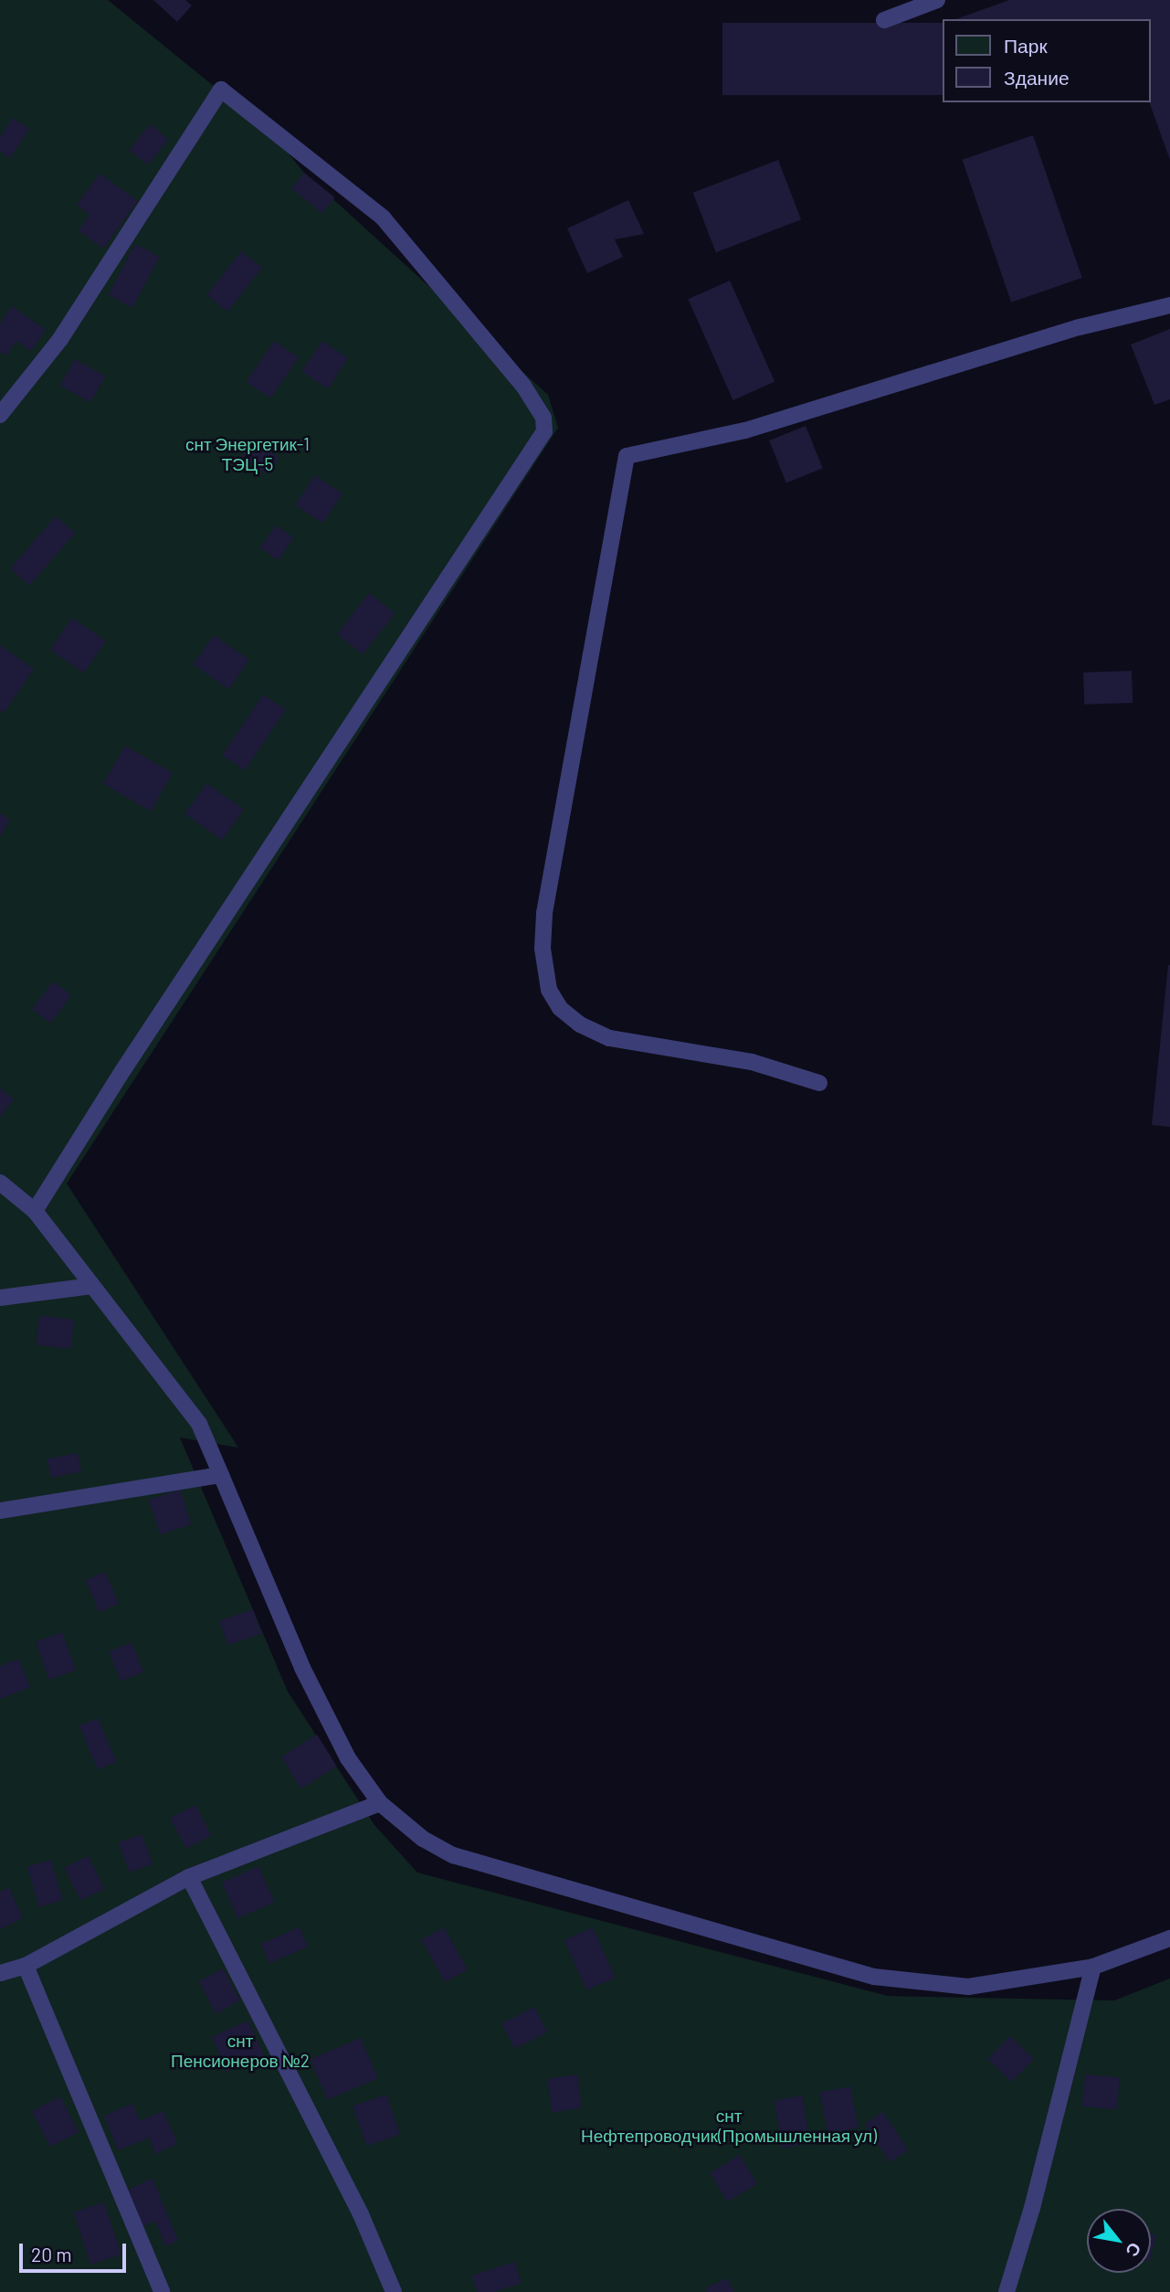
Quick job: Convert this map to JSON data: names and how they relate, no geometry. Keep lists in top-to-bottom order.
{
  "parks": ["снт Энергетик-1 ТЭЦ-5", "снт Пенсионеров №2", "снт Нефтепроводчик(Промышленная ул)"],
  "legend": ["Парк", "Здание"],
  "scale_bar": "20 m",
  "north": "bottom right"
}
